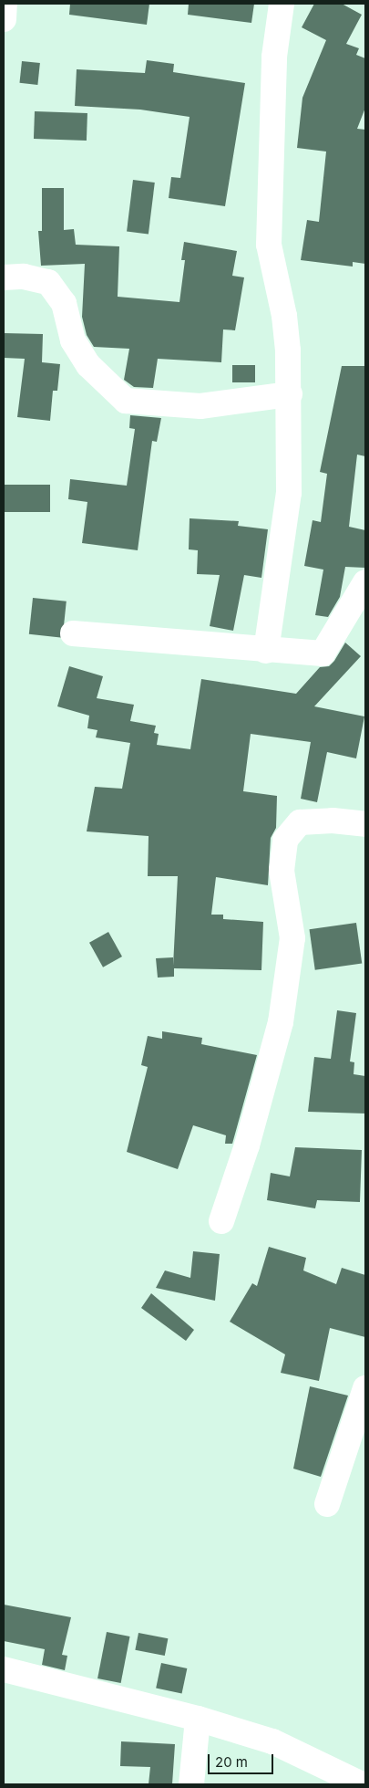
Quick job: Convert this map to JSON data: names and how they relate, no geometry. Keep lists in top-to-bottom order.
{
  "scale_bar": "20 m"
}
